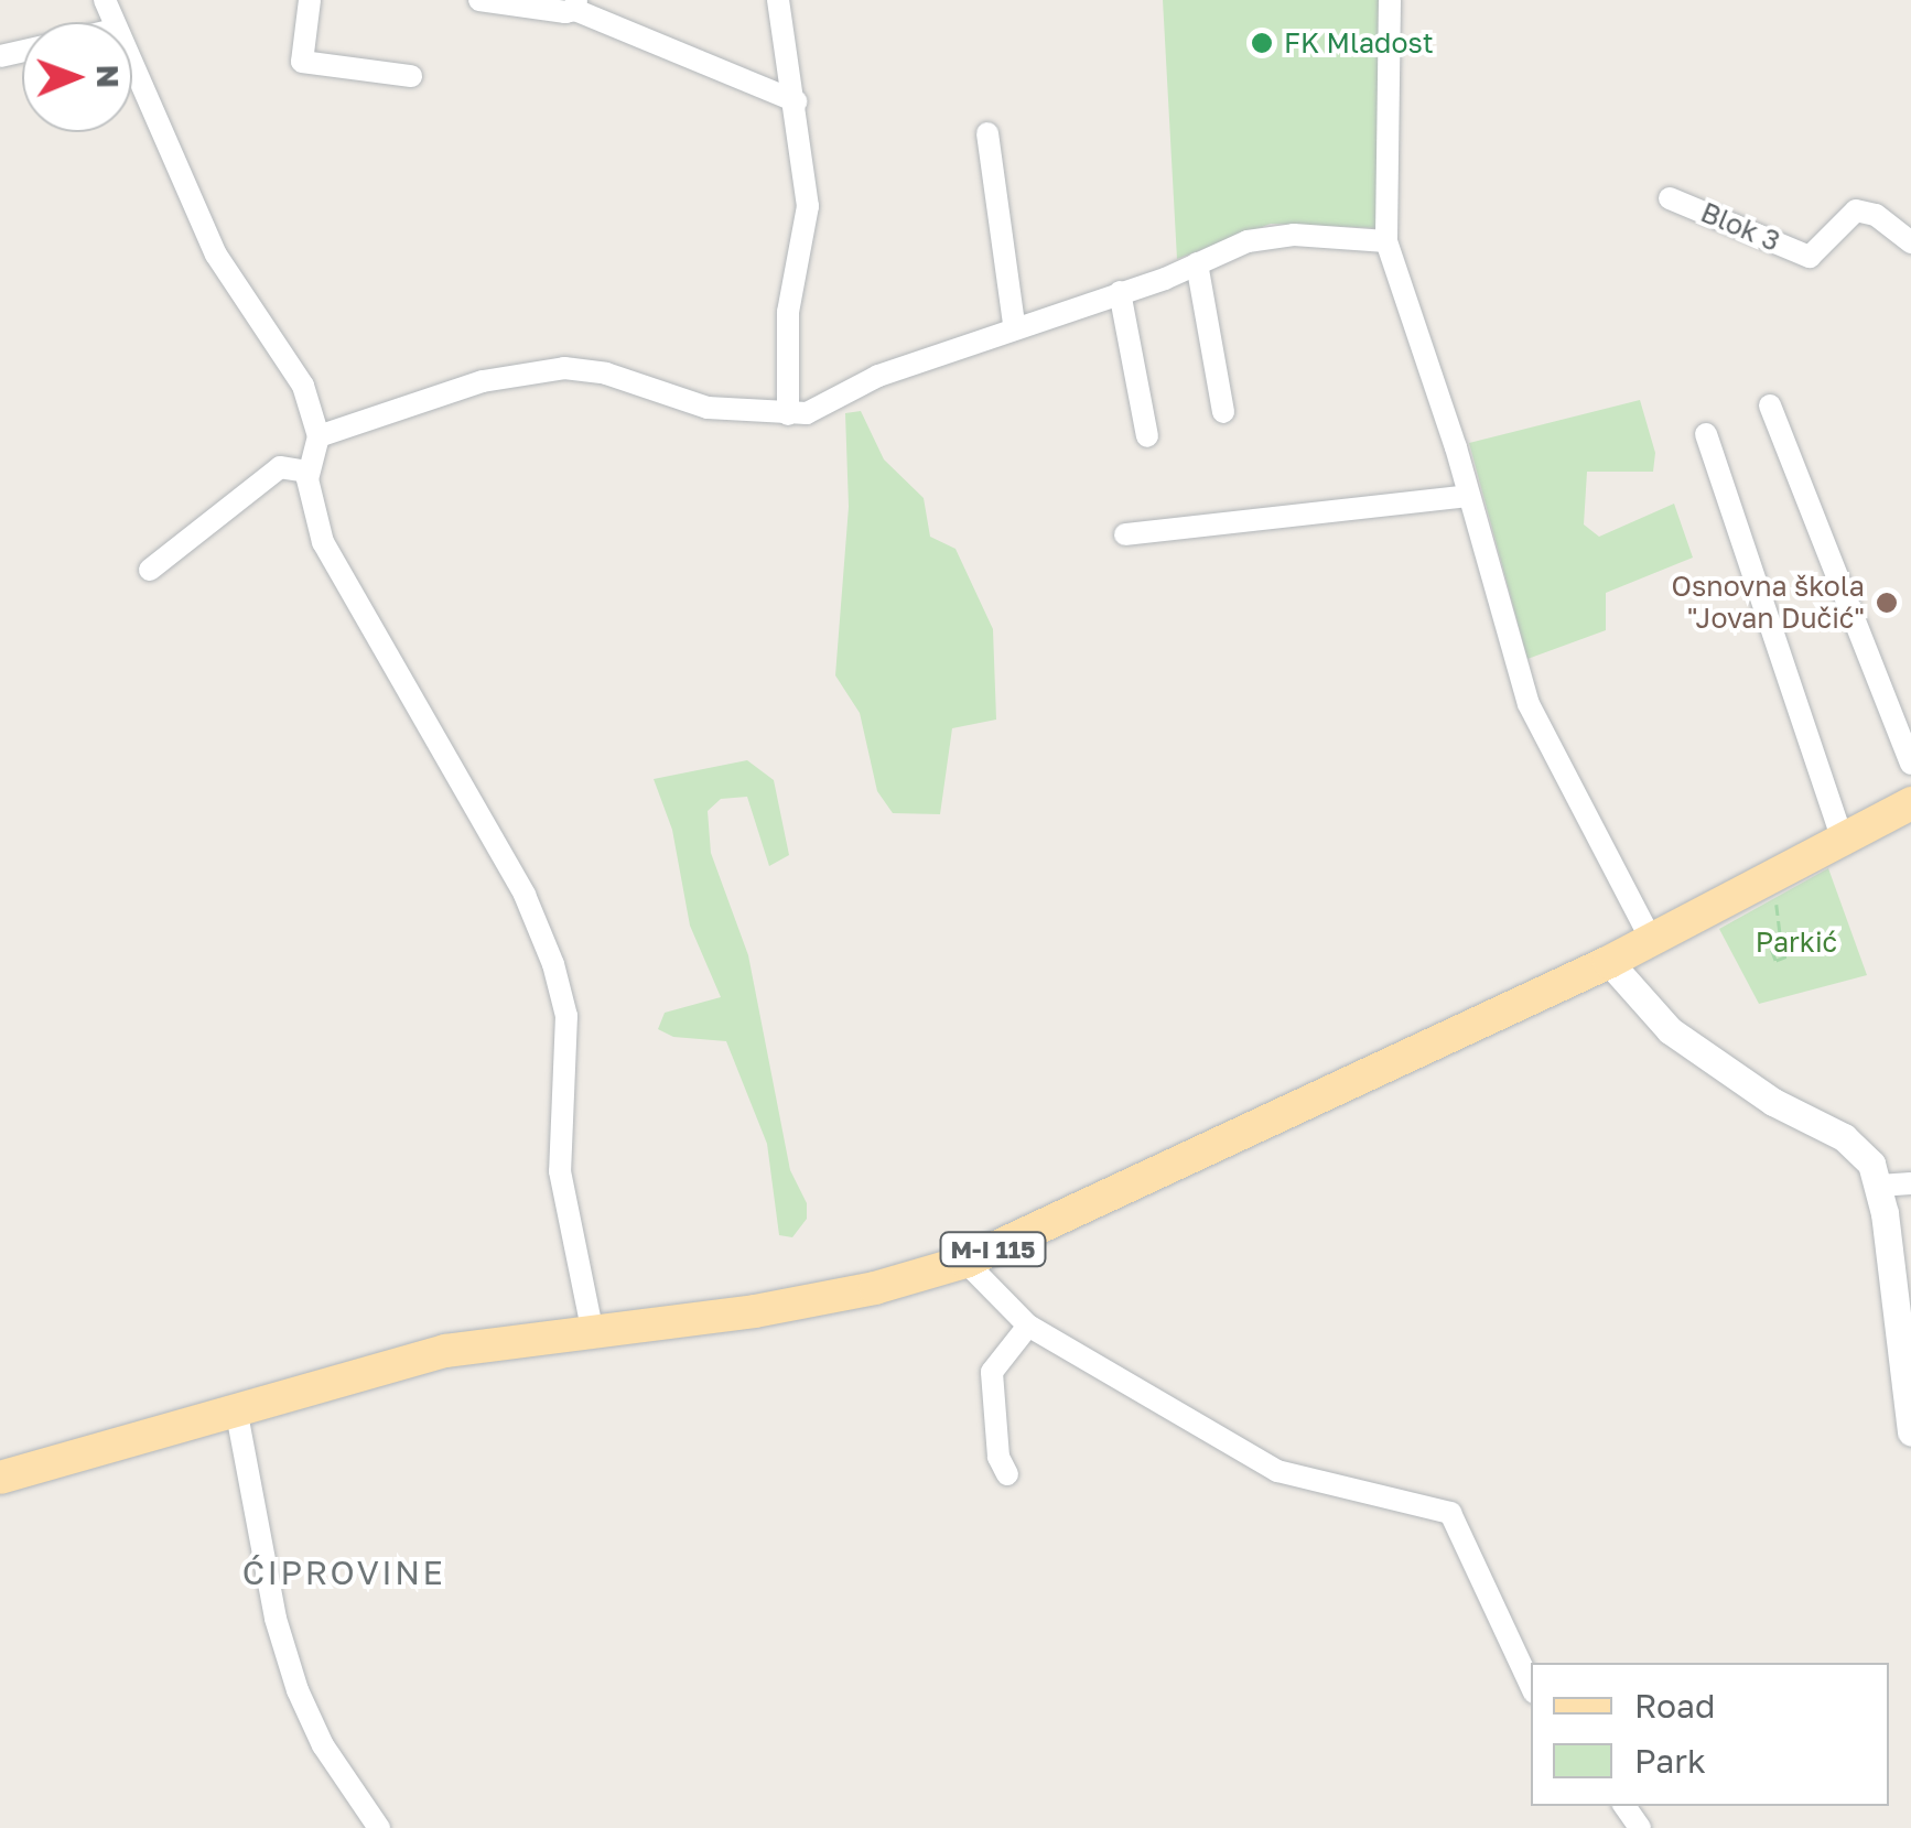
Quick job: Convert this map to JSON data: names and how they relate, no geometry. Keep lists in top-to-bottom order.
{
  "streets": {
    "main road": ["M-I 115"],
    "street": ["Blok 3"]
  },
  "districts": ["ĆIPROVINE"],
  "parks": ["Parkić"],
  "places": ["FK Mladost", "Osnovna škola \"Jovan Dučić\""],
  "legend": ["Road", "Park"],
  "north": "right"
}
